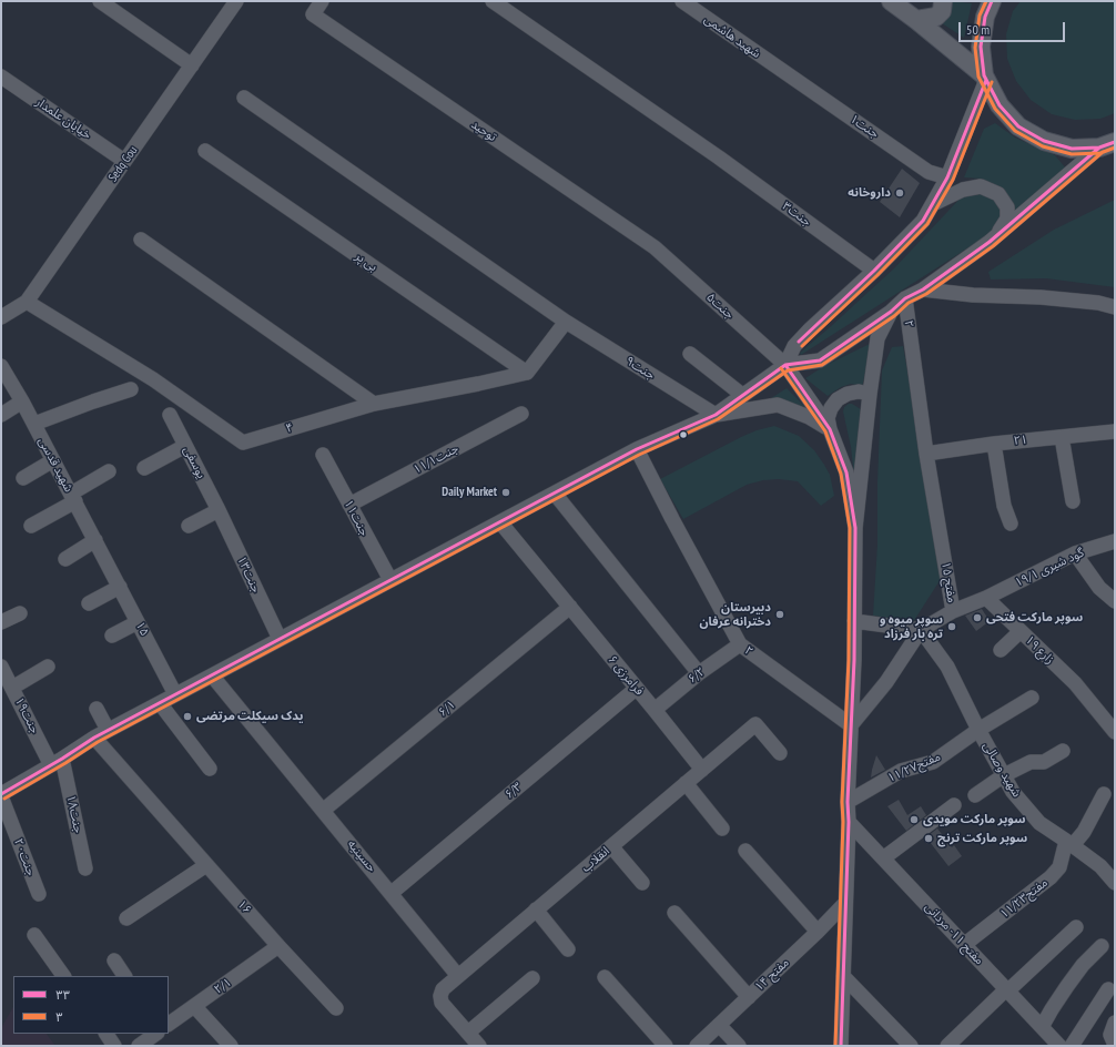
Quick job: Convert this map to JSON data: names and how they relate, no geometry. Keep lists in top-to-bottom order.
{
  "streets": {
    "street": [
      "شهید هاشمی",
      "خیابان علمدار",
      "جنت۱",
      "توحید",
      "Sedq Gou",
      "جنت۳",
      "بی پر",
      "جنت۵",
      "۲",
      "جنت۹",
      "۴",
      "۲۱",
      "جنت۱۱/۱",
      "یوسفی",
      "شهید قدسی",
      "جنت۱۱",
      "۱۹/۱ گود شیری",
      "جنت۱۳",
      "مفتح ۱۵",
      "۱۵",
      "۱۹ زارع",
      "فرامرزی ۶",
      "۶/۲",
      "۶/۱",
      "جنت۱۹",
      "مفتح۱۱/۲۷",
      "شهید وصالی",
      "۶/۳",
      "جنت۱۸",
      "حسینیه",
      "جنت۲۰",
      "انقلاب",
      "مفتح۱۱/۲۳",
      "۱۶",
      "مفتح ۱۱- مردانی",
      "مفتح ۱۴",
      "۲/۱"
    ]
  },
  "crossings": [
    ["شهید هاشمی", "جنت۱"],
    ["خیابان علمدار", "Sedq Gou"],
    ["توحید", "جنت۵"],
    ["Sedq Gou", "۴"],
    ["بی پر", "۴"],
    ["۲", "۲۱"],
    ["۲", "مفتح ۱۵"],
    ["۲", "۶/۲"],
    ["۲۱", "مفتح ۱۵"],
    ["جنت۱۱/۱", "جنت۱۱"],
    ["یوسفی", "جنت۱۳"],
    ["شهید قدسی", "۱۵"],
    ["۱۹/۱ گود شیری", "۱۹ زارع"],
    ["مفتح ۱۵", "شهید وصالی"],
    ["فرامرزی ۶", "۶/۲"],
    ["فرامرزی ۶", "۶/۱"],
    ["فرامرزی ۶", "۶/۳"],
    ["فرامرزی ۶", "انقلاب"],
    ["۶/۱", "حسینیه"],
    ["جنت۱۹", "جنت۱۸"],
    ["مفتح۱۱/۲۷", "شهید وصالی"],
    ["شهید وصالی", "مفتح۱۱/۲۳"],
    ["۶/۳", "حسینیه"],
    ["حسینیه", "انقلاب"],
    ["مفتح۱۱/۲۳", "مفتح ۱۱- مردانی"],
    ["۱۶", "۲/۱"]
  ],
  "places": [
    "داروخانه",
    "Daily Market",
    "دبیرستان دخترانه عرفان",
    "سوپر مارکت فتحی",
    "سوپر میوه و تره بار فرزاد",
    "یدک سیکلت مرتضی",
    "سوپر مارکت مویدی",
    "سوپر مارکت ترنج"
  ],
  "lines": ["transit line ۳۳", "transit line ۳"],
  "legend": ["۳۳", "۳"],
  "scale_bar": "50 m"
}
